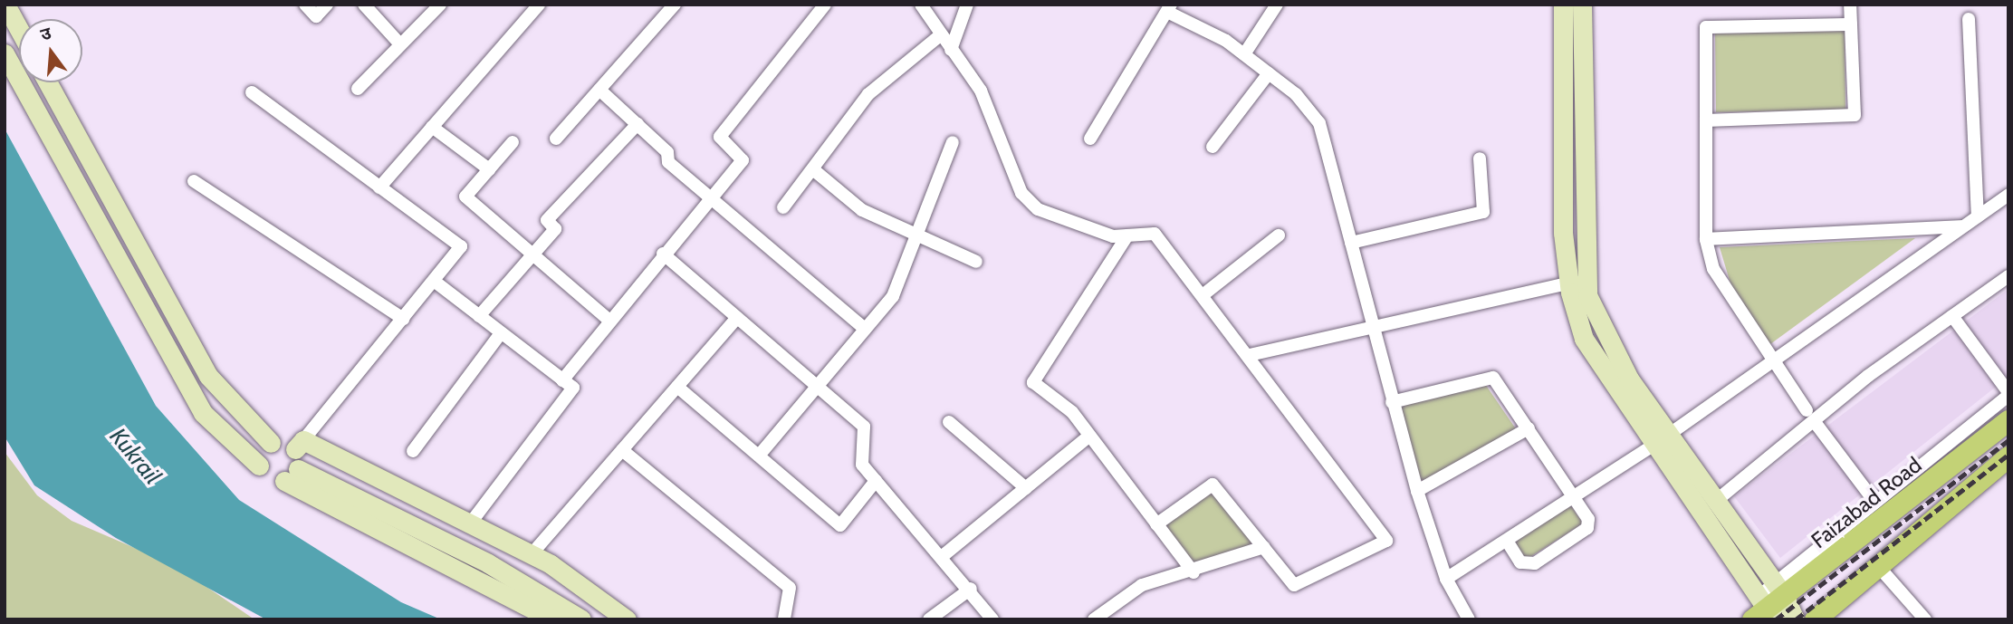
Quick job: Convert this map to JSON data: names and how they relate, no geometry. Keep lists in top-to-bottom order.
{
  "streets": {
    "main road": ["Faizabad Road"]
  },
  "water": ["Kukrail"],
  "north": "top"
}
